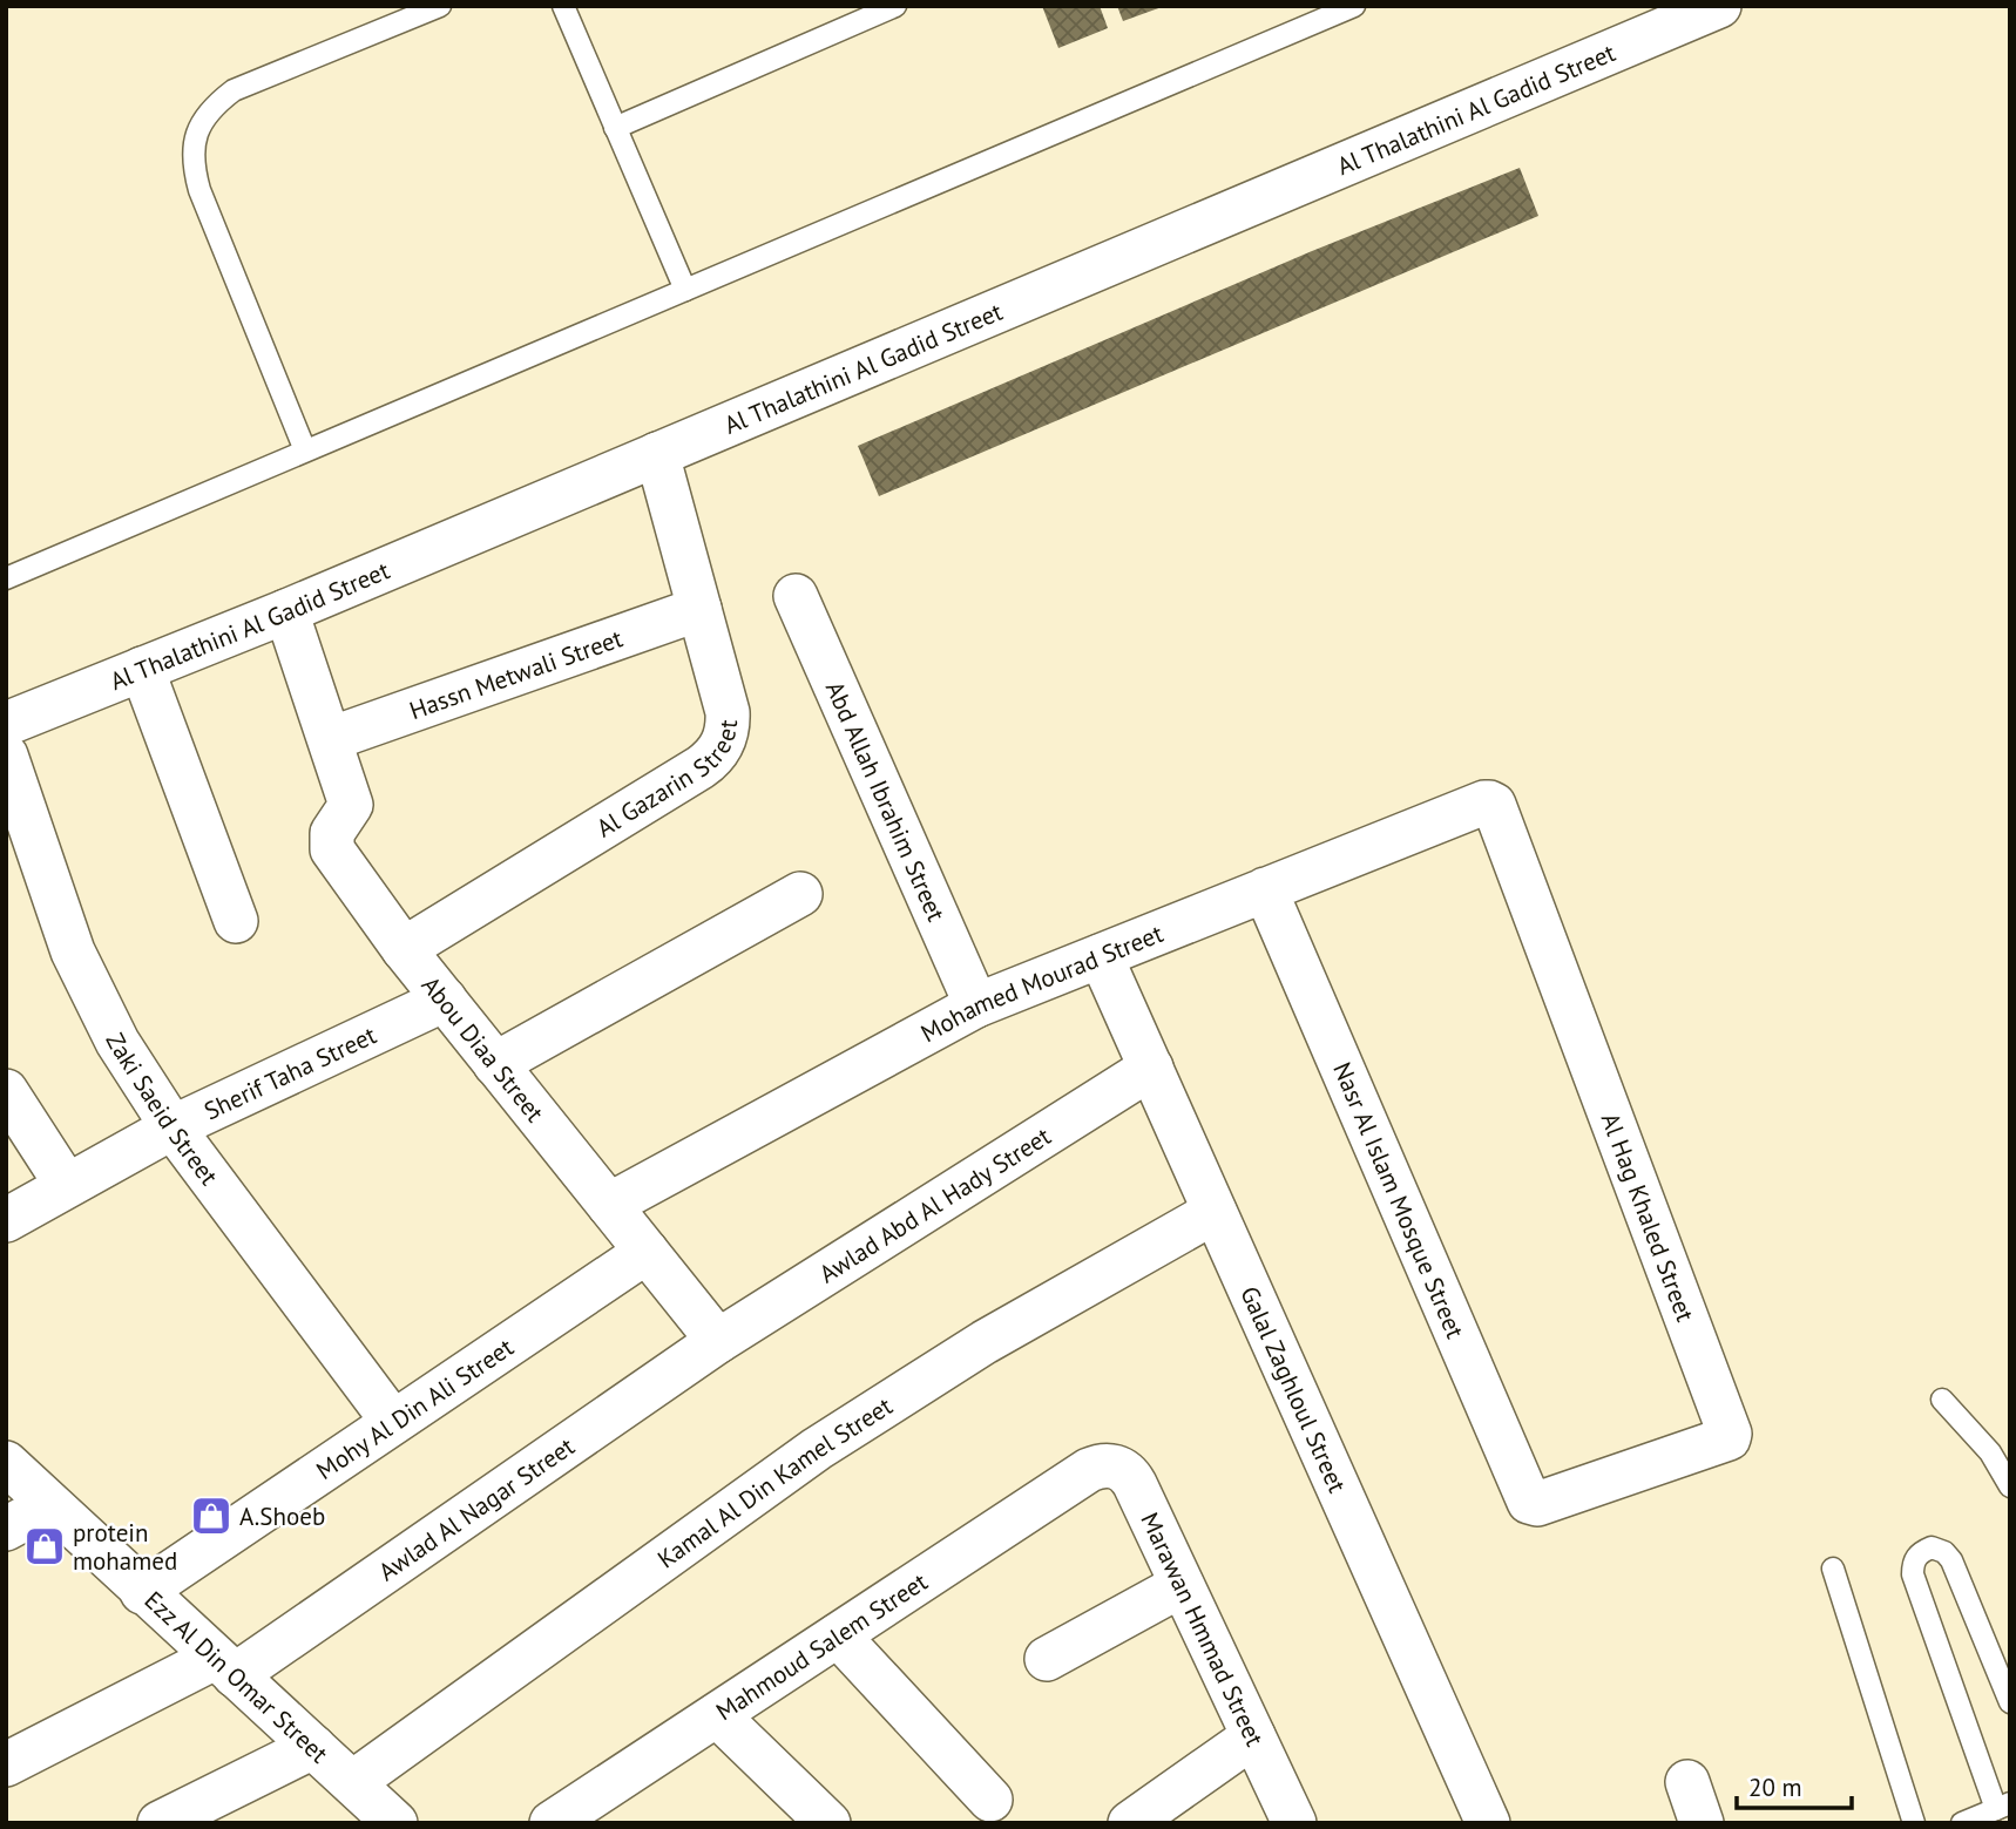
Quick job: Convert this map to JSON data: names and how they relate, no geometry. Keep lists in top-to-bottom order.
{
  "streets": {
    "street": [
      "Al Thalathini Al Gadid Street",
      "Hassn Metwali Street",
      "Al Gazarin Street",
      "Abd Allah Ibrahim Street",
      "Mohamed Mourad Street",
      "Abou Diaa Street",
      "Sherif Taha Street",
      "Zaki Saeid Street",
      "Nasr Al Islam Mosque Street",
      "Awlad Abd Al Hady Street",
      "Al Hag Khaled Street",
      "Galal Zaghloul Street",
      "Mohy Al Din Ali Street",
      "Kamal Al Din Kamel Street",
      "Awlad Al Nagar Street",
      "Marawan Hmmad Street",
      "Mahmoud Salem Street",
      "Ezz Al Din Omar Street"
    ]
  },
  "crossings": [
    ["Al Thalathini Al Gadid Street", "Al Gazarin Street"],
    ["Hassn Metwali Street", "Al Gazarin Street"],
    ["Hassn Metwali Street", "Abou Diaa Street"],
    ["Al Gazarin Street", "Abou Diaa Street"],
    ["Abd Allah Ibrahim Street", "Mohamed Mourad Street"],
    ["Mohamed Mourad Street", "Abou Diaa Street"],
    ["Mohamed Mourad Street", "Nasr Al Islam Mosque Street"],
    ["Mohamed Mourad Street", "Al Hag Khaled Street"],
    ["Mohamed Mourad Street", "Galal Zaghloul Street"],
    ["Abou Diaa Street", "Sherif Taha Street"],
    ["Abou Diaa Street", "Awlad Abd Al Hady Street"],
    ["Abou Diaa Street", "Mohy Al Din Ali Street"],
    ["Abou Diaa Street", "Awlad Al Nagar Street"],
    ["Sherif Taha Street", "Zaki Saeid Street"],
    ["Zaki Saeid Street", "Mohy Al Din Ali Street"],
    ["Nasr Al Islam Mosque Street", "Al Hag Khaled Street"],
    ["Awlad Abd Al Hady Street", "Galal Zaghloul Street"],
    ["Awlad Abd Al Hady Street", "Awlad Al Nagar Street"],
    ["Galal Zaghloul Street", "Kamal Al Din Kamel Street"],
    ["Mohy Al Din Ali Street", "Ezz Al Din Omar Street"],
    ["Kamal Al Din Kamel Street", "Ezz Al Din Omar Street"],
    ["Awlad Al Nagar Street", "Ezz Al Din Omar Street"],
    ["Marawan Hmmad Street", "Mahmoud Salem Street"]
  ],
  "places": {
    "shop": ["A.Shoeb", "protein mohamed"]
  },
  "scale_bar": "20 m"
}
